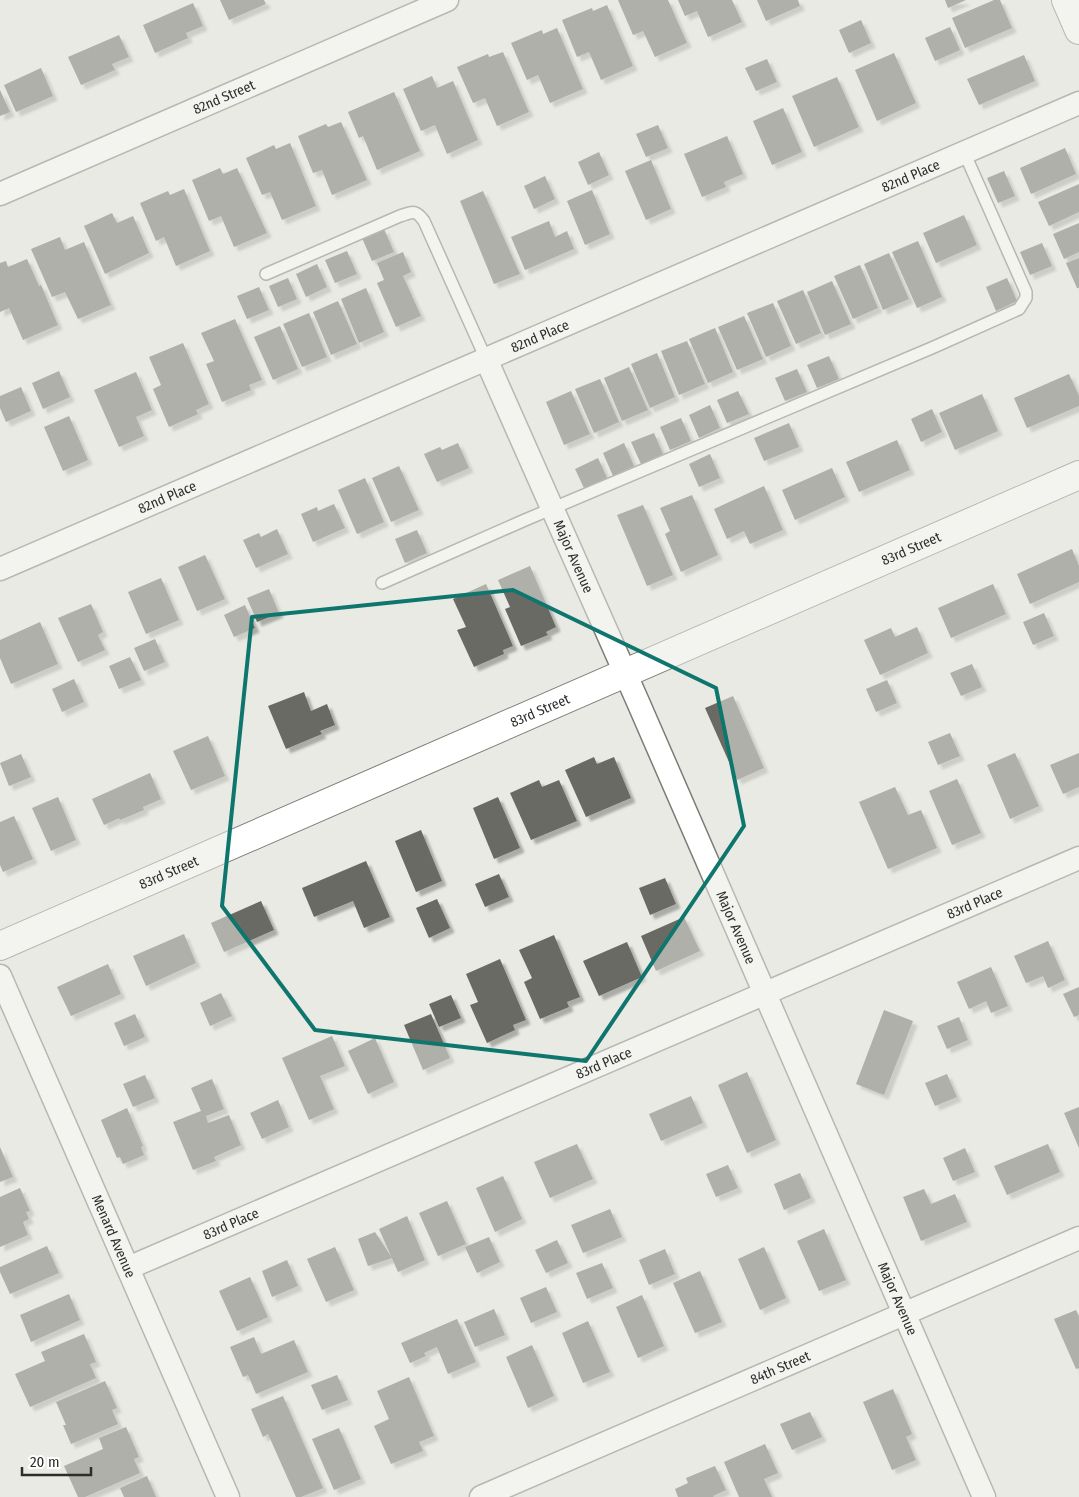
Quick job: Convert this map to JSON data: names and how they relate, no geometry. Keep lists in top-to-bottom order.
{
  "streets": {
    "street": [
      "82nd Street",
      "82nd Place",
      "83rd Street",
      "Major Avenue",
      "83rd Place",
      "Menard Avenue",
      "84th Street"
    ]
  },
  "crossings": [
    ["82nd Place", "Major Avenue"],
    ["83rd Street", "Major Avenue"],
    ["Major Avenue", "83rd Place"],
    ["Major Avenue", "84th Street"],
    ["83rd Place", "Menard Avenue"]
  ],
  "scale_bar": "20 m"
}
